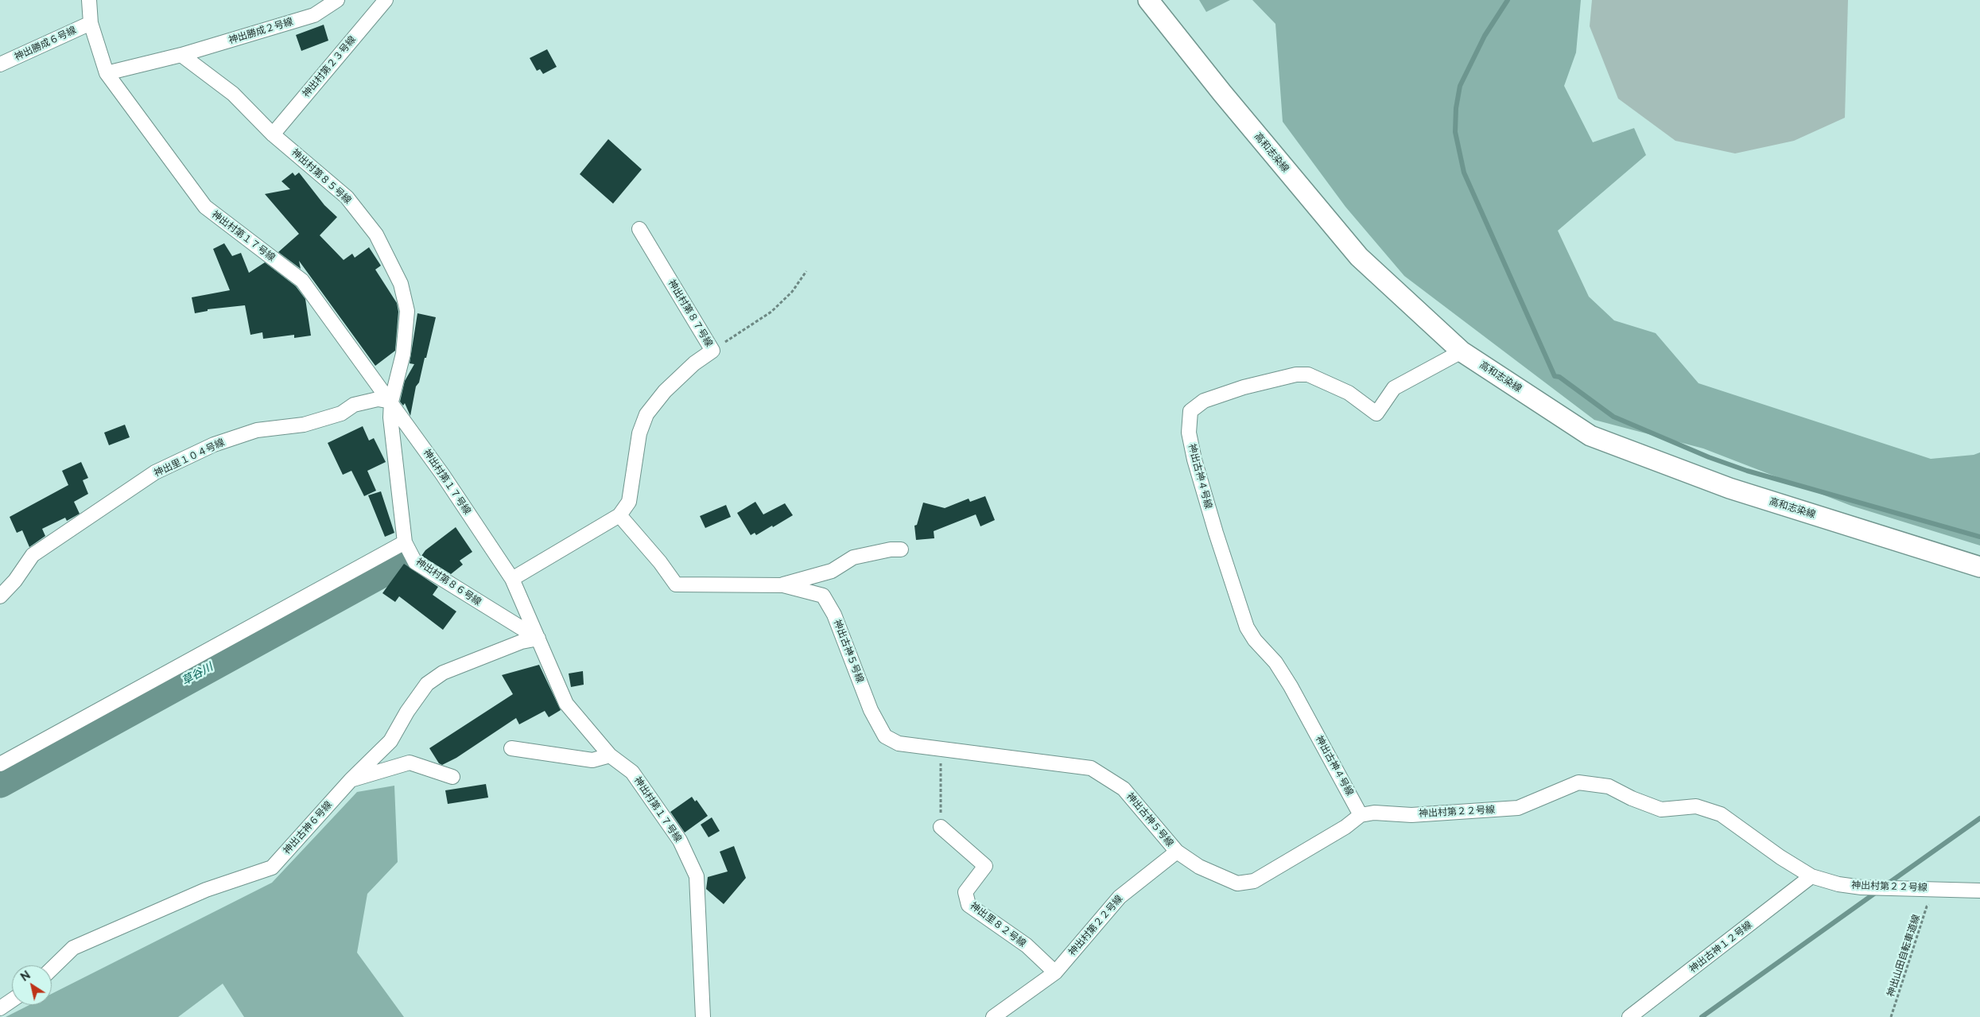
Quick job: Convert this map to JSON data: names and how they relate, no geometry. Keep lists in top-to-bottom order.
{
  "streets": {
    "street": [
      "神出勝成２号線",
      "神出勝成６号線",
      "神出村第２３号線",
      "高和志染線",
      "神出村第８５号線",
      "神出村第１７号線",
      "神出村第８７号線",
      "神出里１０４号線",
      "神出古神４号線",
      "神出村第８６号線",
      "神出古神５号線",
      "神出村第２２号線",
      "神出古神６号線",
      "神出里８２号線",
      "神出古神１２号線"
    ],
    "path": ["神出山田自転車道線"]
  },
  "crossings": [
    ["神出勝成２号線", "神出村第１７号線"],
    ["神出勝成６号線", "神出村第１７号線"],
    ["神出村第２３号線", "神出村第８５号線"],
    ["高和志染線", "神出古神４号線"],
    ["神出村第８５号線", "神出村第１７号線"],
    ["神出村第８５号線", "神出里１０４号線"],
    ["神出村第８５号線", "神出村第８６号線"],
    ["神出村第１７号線", "神出里１０４号線"],
    ["神出村第１７号線", "神出村第８６号線"],
    ["神出村第１７号線", "神出古神６号線"],
    ["神出村第８７号線", "神出古神５号線"],
    ["神出里１０４号線", "神出村第８６号線"],
    ["神出古神４号線", "神出村第２２号線"],
    ["神出村第８６号線", "神出古神６号線"],
    ["神出古神５号線", "神出村第２２号線"],
    ["神出村第２２号線", "神出里８２号線"],
    ["神出村第２２号線", "神出古神１２号線"]
  ],
  "water": ["草谷川"],
  "north": "top left"
}
